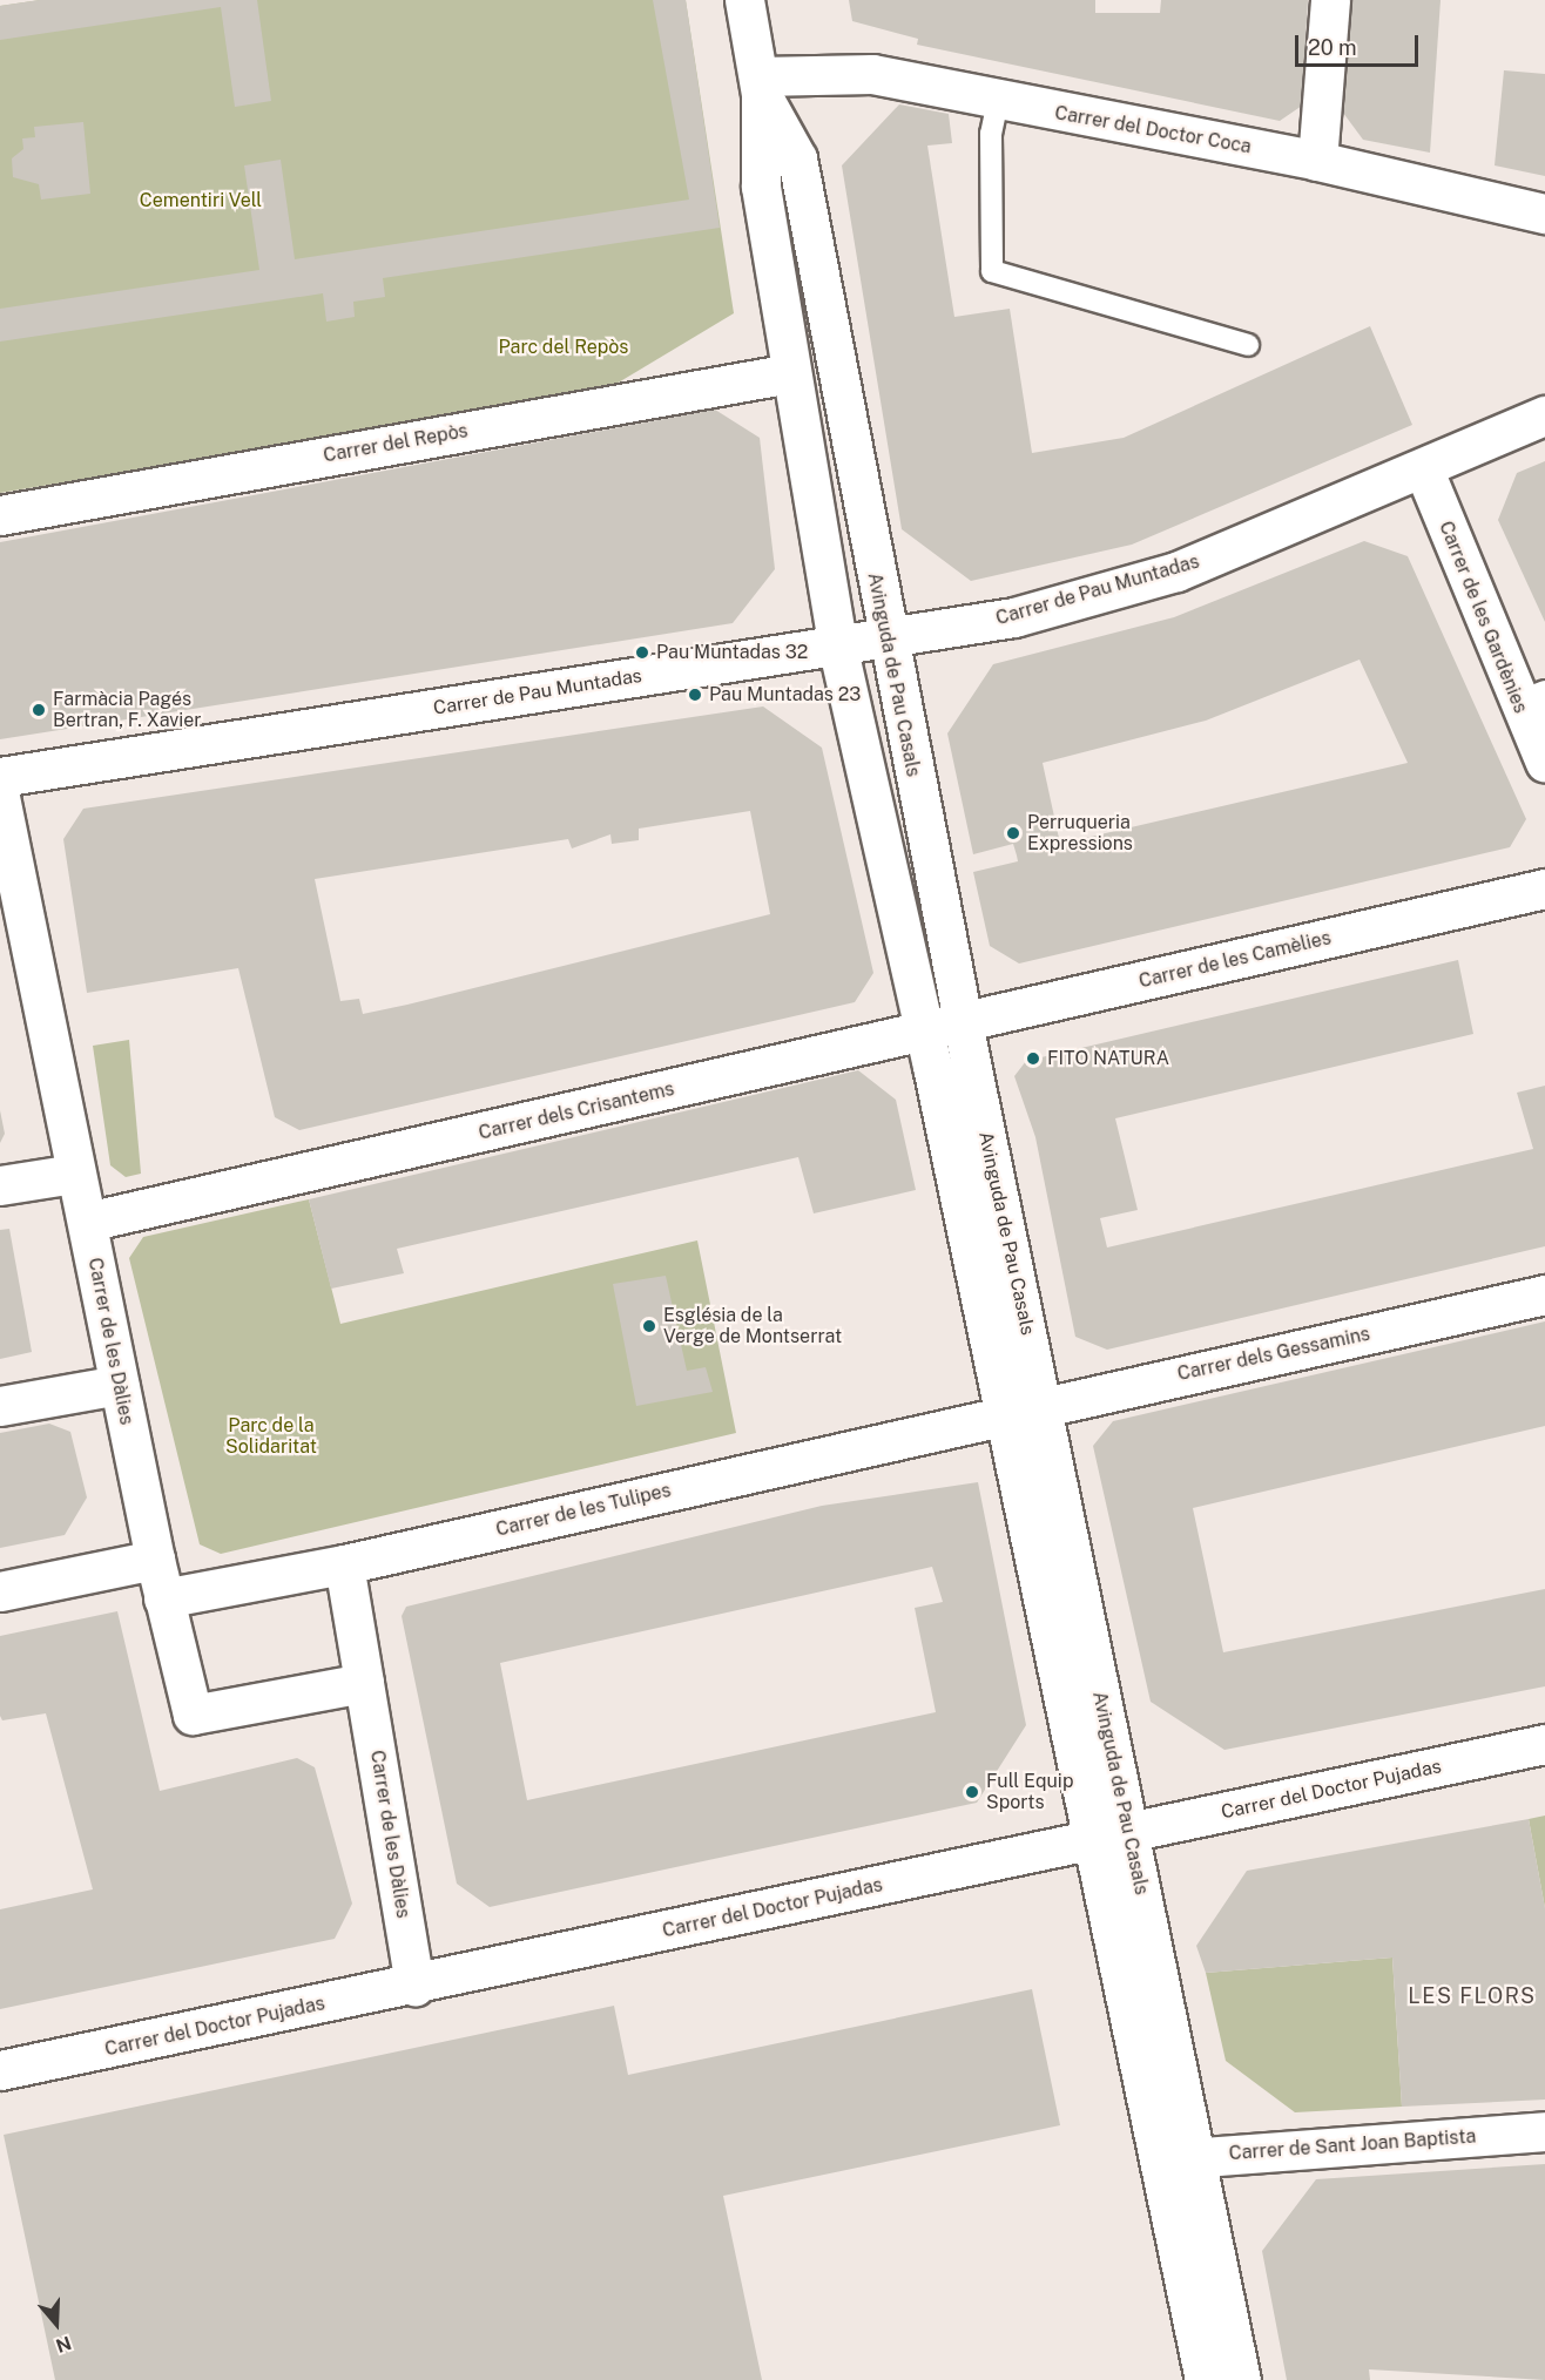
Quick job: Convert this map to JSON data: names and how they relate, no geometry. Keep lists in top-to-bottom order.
{
  "streets": {
    "street": [
      "Carrer del Doctor Coca",
      "Carrer del Repòs",
      "Carrer de Pau Muntadas",
      "Carrer de les Gardènies",
      "Avinguda de Pau Casals",
      "Carrer de les Camèlies",
      "Carrer dels Crisantems",
      "Carrer de les Dàlies",
      "Carrer dels Gessamins",
      "Carrer de les Tulipes",
      "Carrer del Doctor Pujadas",
      "Carrer de Sant Joan Baptista"
    ]
  },
  "crossings": [
    ["Carrer del Doctor Coca", "Avinguda de Pau Casals"],
    ["Carrer del Repòs", "Avinguda de Pau Casals"],
    ["Carrer de Pau Muntadas", "Carrer de les Gardènies"],
    ["Carrer de Pau Muntadas", "Avinguda de Pau Casals"],
    ["Avinguda de Pau Casals", "Carrer de les Camèlies"],
    ["Avinguda de Pau Casals", "Carrer dels Crisantems"],
    ["Avinguda de Pau Casals", "Carrer dels Gessamins"],
    ["Avinguda de Pau Casals", "Carrer de les Tulipes"],
    ["Avinguda de Pau Casals", "Carrer del Doctor Pujadas"],
    ["Avinguda de Pau Casals", "Carrer de Sant Joan Baptista"],
    ["Carrer de les Camèlies", "Carrer dels Crisantems"],
    ["Carrer dels Crisantems", "Carrer de les Dàlies"],
    ["Carrer de les Dàlies", "Carrer de les Tulipes"],
    ["Carrer de les Dàlies", "Carrer del Doctor Pujadas"],
    ["Carrer dels Gessamins", "Carrer de les Tulipes"]
  ],
  "districts": ["LES FLORS"],
  "parks": ["Cementiri Vell", "Parc del Repòs", "Parc de la Solidaritat"],
  "places": [
    "Pau Muntadas 32",
    "Pau Muntadas 23",
    "Farmàcia Pagés Bertran, F. Xavier",
    "Perruqueria Expressions",
    "FITO NATURA",
    "Església de la Verge de Montserrat",
    "Full Equip Sports"
  ],
  "scale_bar": "20 m",
  "north": "bottom"
}
